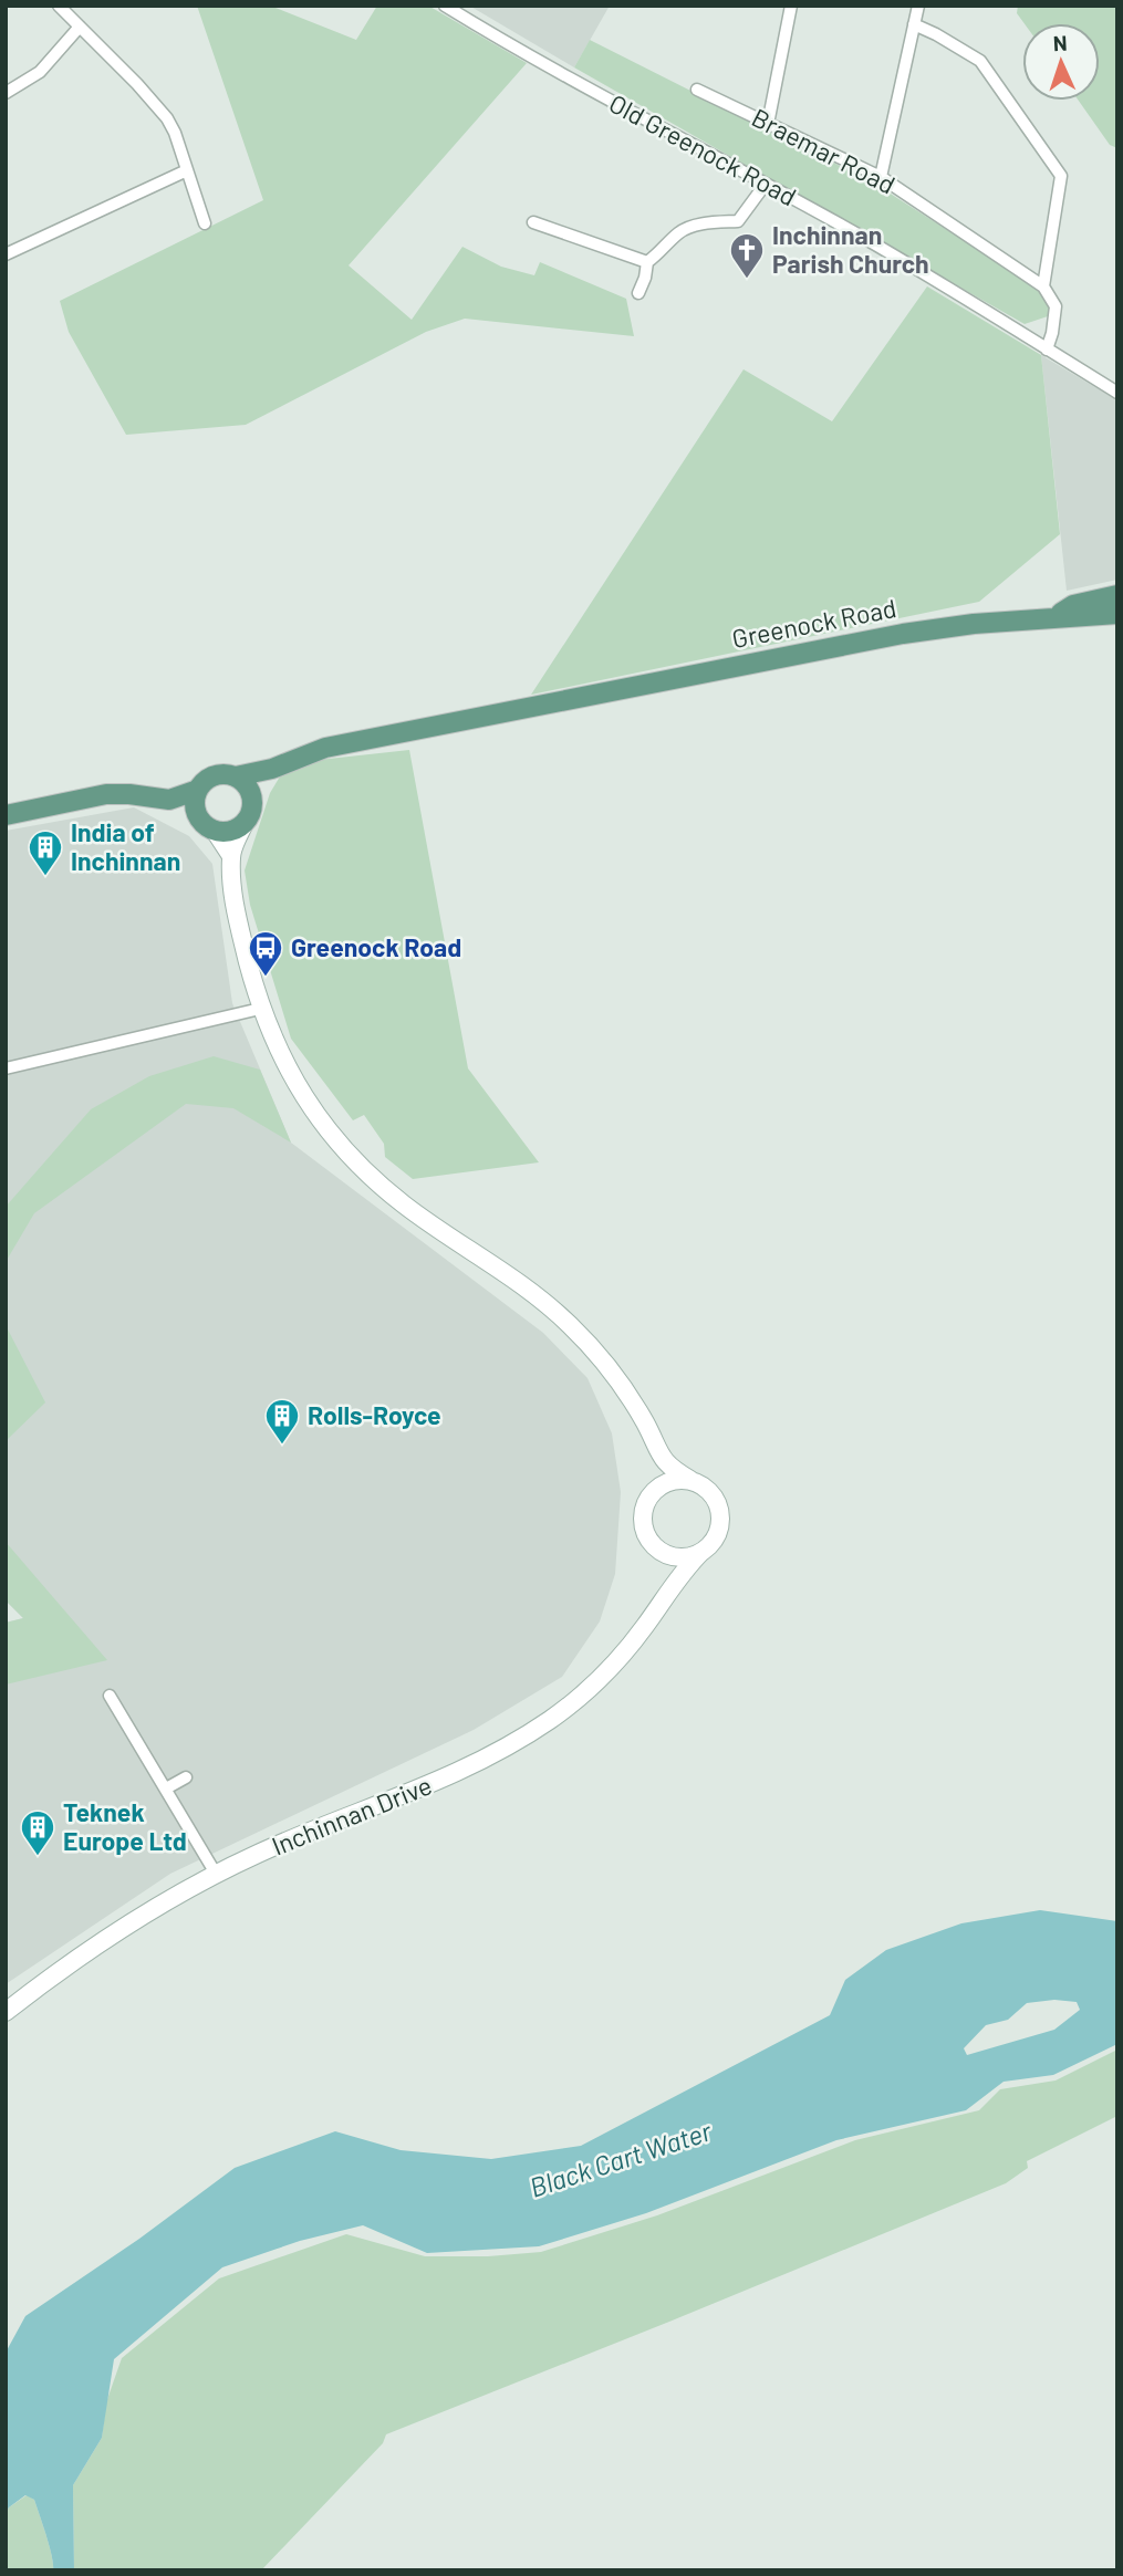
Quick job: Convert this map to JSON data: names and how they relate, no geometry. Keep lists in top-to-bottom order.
{
  "streets": {
    "main road": ["Greenock Road"],
    "street": ["Old Greenock Road", "Braemar Road", "Inchinnan Drive"]
  },
  "water": ["Black Cart Water"],
  "places": {
    "church": ["Inchinnan Parish Church"],
    "building": ["India of Inchinnan", "Rolls-Royce", "Teknek Europe Ltd"],
    "bus stop": ["Greenock Road"]
  },
  "north": "top"
}
